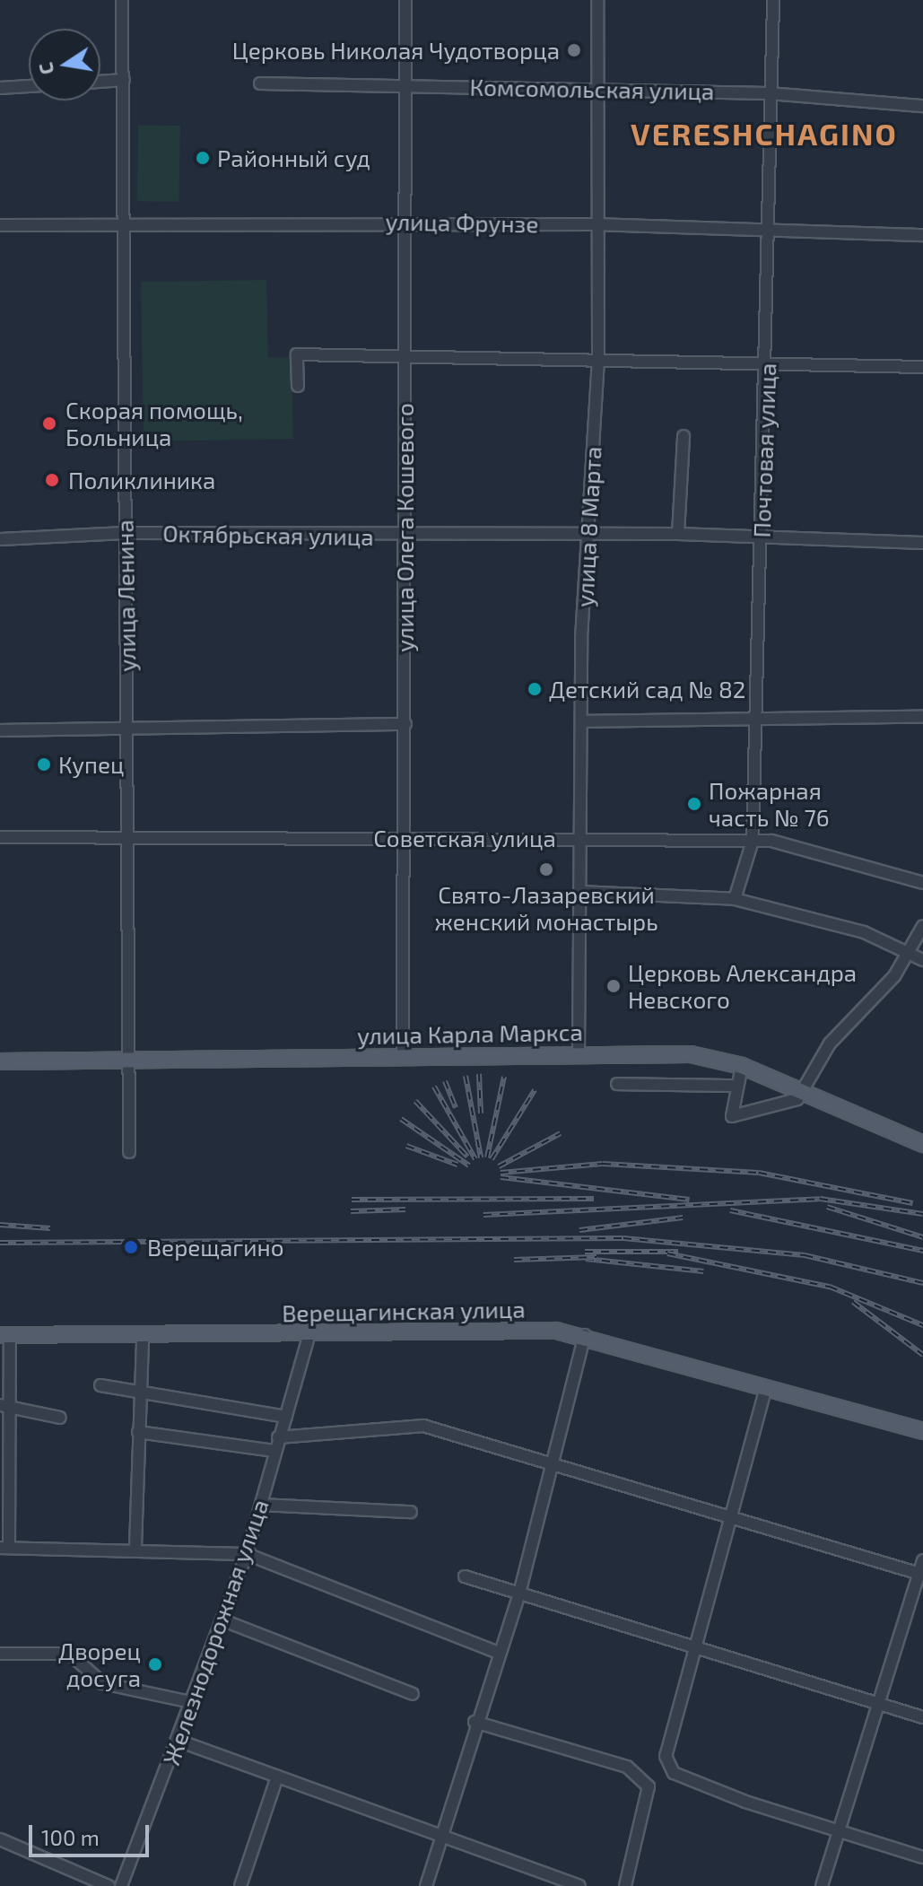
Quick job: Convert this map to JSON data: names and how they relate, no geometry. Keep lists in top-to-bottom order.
{
  "streets": {
    "main road": ["улица Карла Маркса", "Верещагинская улица"],
    "street": [
      "Комсомольская улица",
      "улица Фрунзе",
      "Почтовая улица",
      "улица 8 Марта",
      "улица Олега Кошевого",
      "Октябрьская улица",
      "улица Ленина",
      "Советская улица",
      "Железнодорожная улица"
    ]
  },
  "crossings": [
    ["Комсомольская улица", "Почтовая улица"],
    ["Комсомольская улица", "улица 8 Марта"],
    ["Комсомольская улица", "улица Олега Кошевого"],
    ["улица Фрунзе", "Почтовая улица"],
    ["улица Фрунзе", "улица 8 Марта"],
    ["улица Фрунзе", "улица Олега Кошевого"],
    ["улица Фрунзе", "улица Ленина"],
    ["Почтовая улица", "Октябрьская улица"],
    ["Почтовая улица", "Советская улица"],
    ["улица 8 Марта", "Октябрьская улица"],
    ["улица 8 Марта", "Советская улица"],
    ["улица 8 Марта", "улица Карла Маркса"],
    ["улица Олега Кошевого", "Октябрьская улица"],
    ["улица Олега Кошевого", "Советская улица"],
    ["улица Олега Кошевого", "улица Карла Маркса"],
    ["Октябрьская улица", "улица Ленина"],
    ["улица Ленина", "Советская улица"],
    ["улица Ленина", "улица Карла Маркса"],
    ["Верещагинская улица", "Железнодорожная улица"]
  ],
  "districts": ["VERESHCHAGINO"],
  "places": [
    "Церковь Николая Чудотворца",
    "Районный суд",
    "Скорая помощь, Больница",
    "Поликлиника",
    "Детский сад № 82",
    "Купец",
    "Пожарная часть № 76",
    "Свято-Лазаревский женский монастырь",
    "Церковь Александра Невского",
    "Верещагино",
    "Дворец досуга"
  ],
  "scale_bar": "100 m",
  "north": "left"
}
